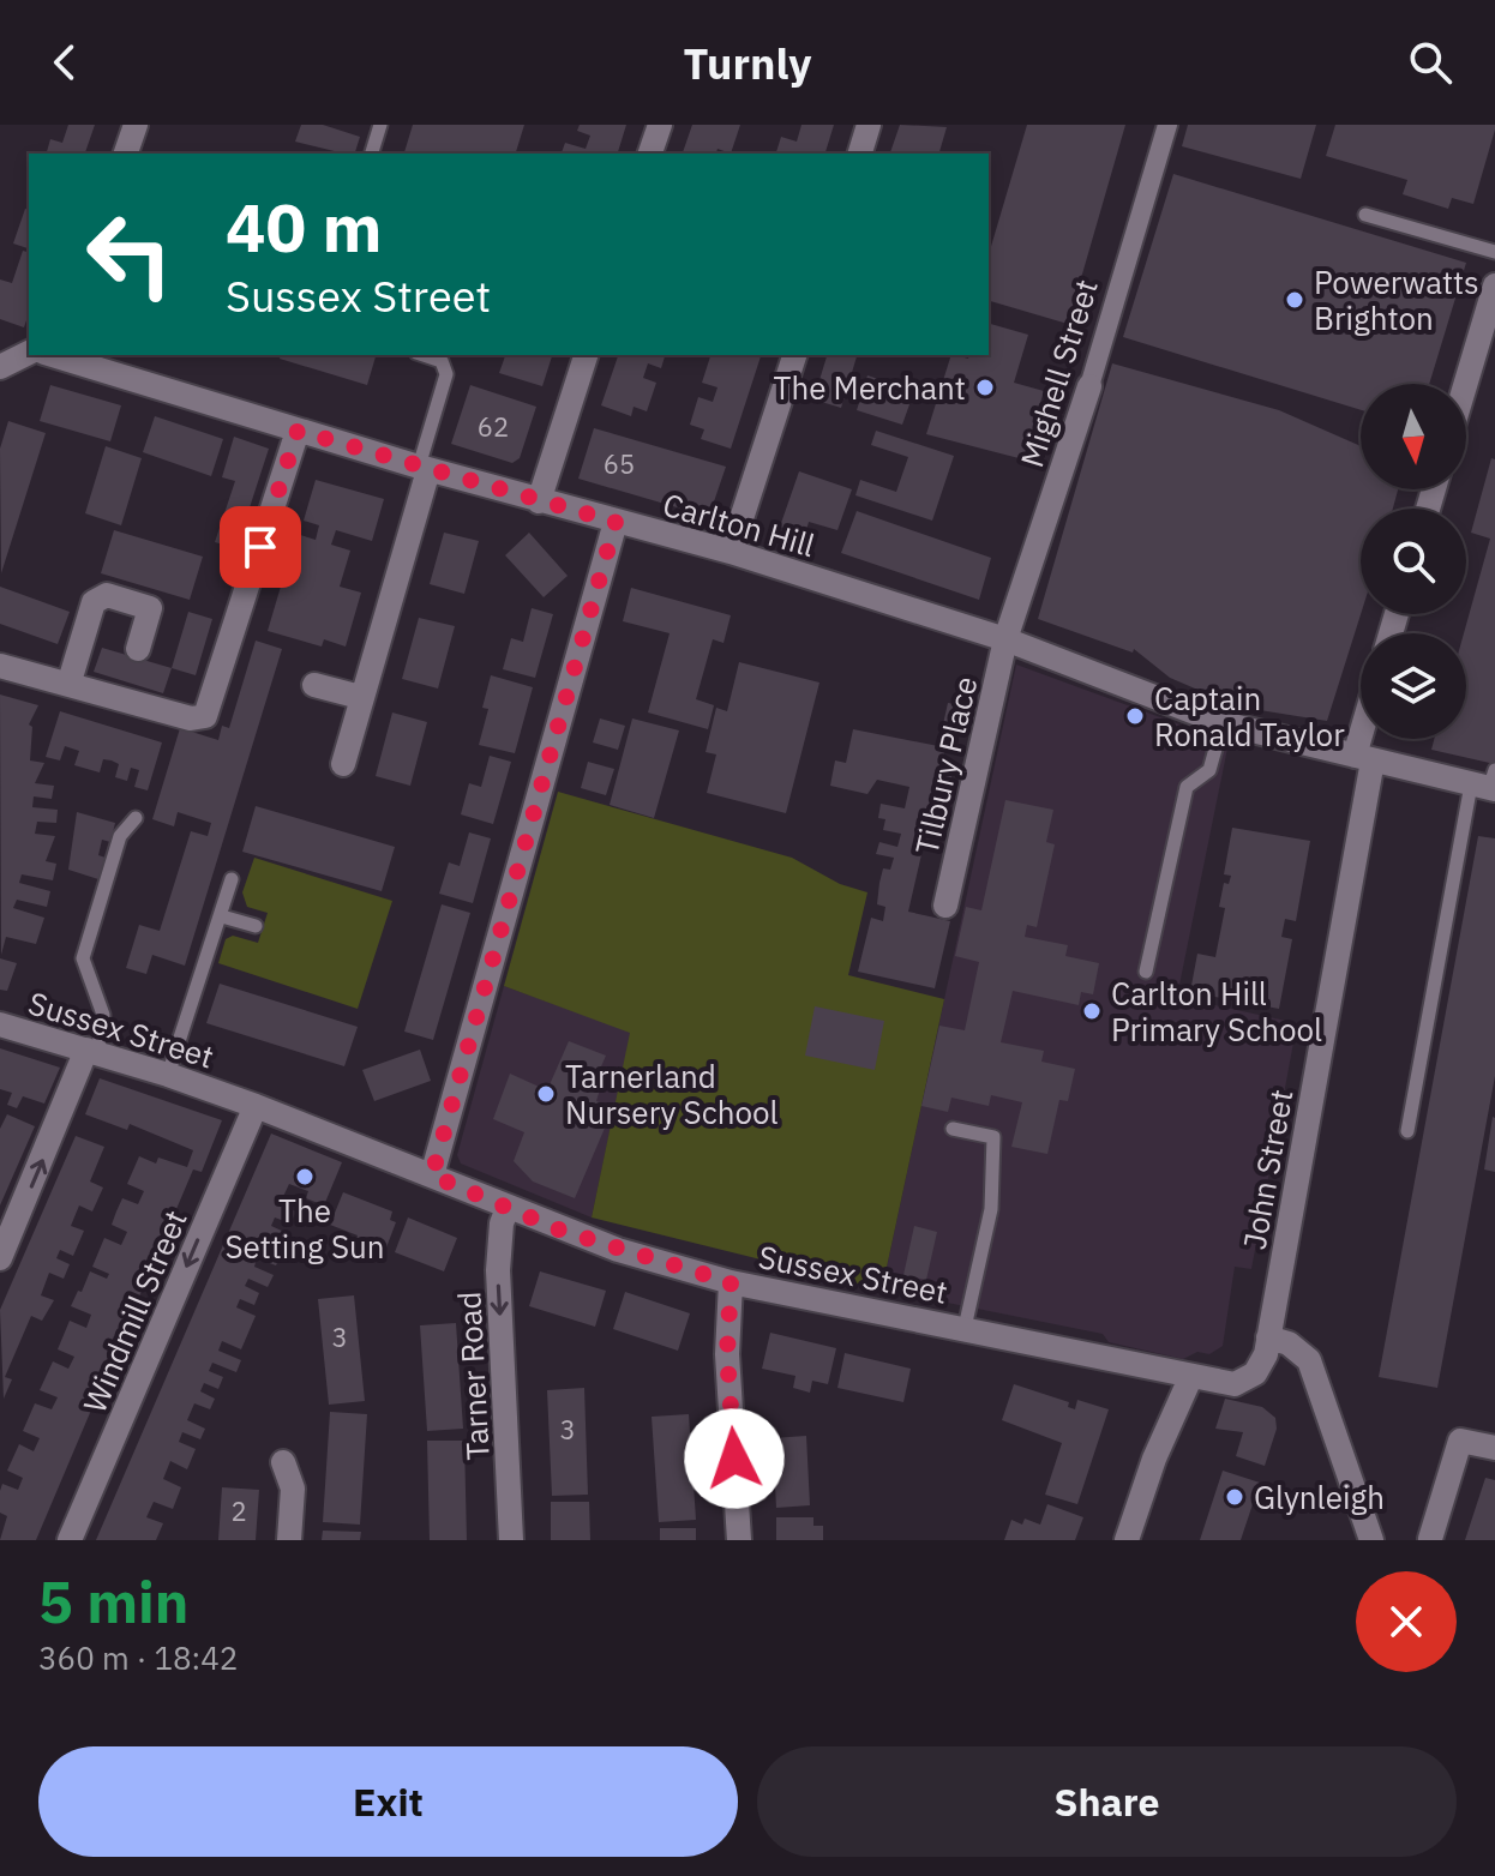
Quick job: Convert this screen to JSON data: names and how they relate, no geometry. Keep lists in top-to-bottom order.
{
  "streets": {
    "street": [
      "Mighell Street",
      "Carlton Hill",
      "Tilbury Place",
      "Sussex Street",
      "John Street",
      "Windmill Street",
      "Tarner Road"
    ]
  },
  "crossings": [
    ["Mighell Street", "Carlton Hill"],
    ["Mighell Street", "Tilbury Place"],
    ["Carlton Hill", "Tilbury Place"],
    ["Carlton Hill", "John Street"],
    ["Sussex Street", "John Street"],
    ["Sussex Street", "Windmill Street"],
    ["Sussex Street", "Tarner Road"]
  ],
  "one_way": ["Tarner Road"],
  "places": [
    "Powerwatts Brighton",
    "The Merchant",
    "Captain Ronald Taylor",
    "Carlton Hill Primary School",
    "Tarnerland Nursery School",
    "The Setting Sun",
    "Glynleigh"
  ],
  "house_numbers": [
    "62",
    "65",
    "3",
    "3",
    "2"
  ],
  "north": "bottom",
  "page": {
    "header": "Turnly",
    "turn": ["40 m", "Sussex Street"],
    "heading": ["5 min", "360 m · 18:42"],
    "buttons": ["Exit", "Share"]
  }
}
